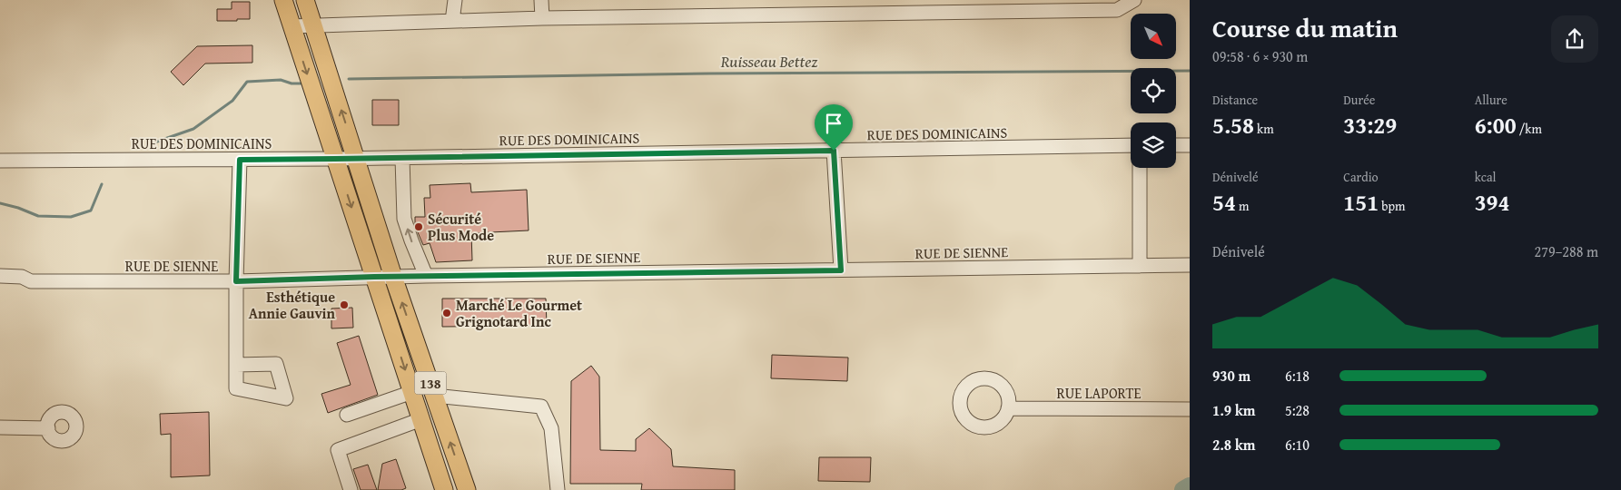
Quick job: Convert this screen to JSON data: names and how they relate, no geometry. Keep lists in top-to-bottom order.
{
  "streets": {
    "main road": ["138"],
    "street": ["RUE DES DOMINICAINS", "RUE DE SIENNE", "RUE LAPORTE"]
  },
  "crossings": [
    ["RUE DES DOMINICAINS", "138"],
    ["RUE DE SIENNE", "138"]
  ],
  "water": ["Ruisseau Bettez"],
  "places": ["Sécurité Plus Mode", "Esthétique Annie Gauvin", "Marché Le Gourmet Grignotard Inc"],
  "north": "bottom right",
  "page": {
    "heading": ["Course du matin", "09:58 · 6 × 930 m"],
    "stats": [
      ["Distance", "5.58 km"],
      ["Durée", "33:29"],
      ["Allure", "6:00 /km"],
      ["Dénivelé", "54 m"],
      ["Cardio", "151 bpm"],
      ["kcal", "394"]
    ],
    "chart": ["Dénivelé", "279–288 m"],
    "list": [
      {
        "name": "930 m",
        "note": "6:18"
      },
      {
        "name": "1.9 km",
        "note": "5:28"
      },
      {
        "name": "2.8 km",
        "note": "6:10"
      }
    ]
  }
}
